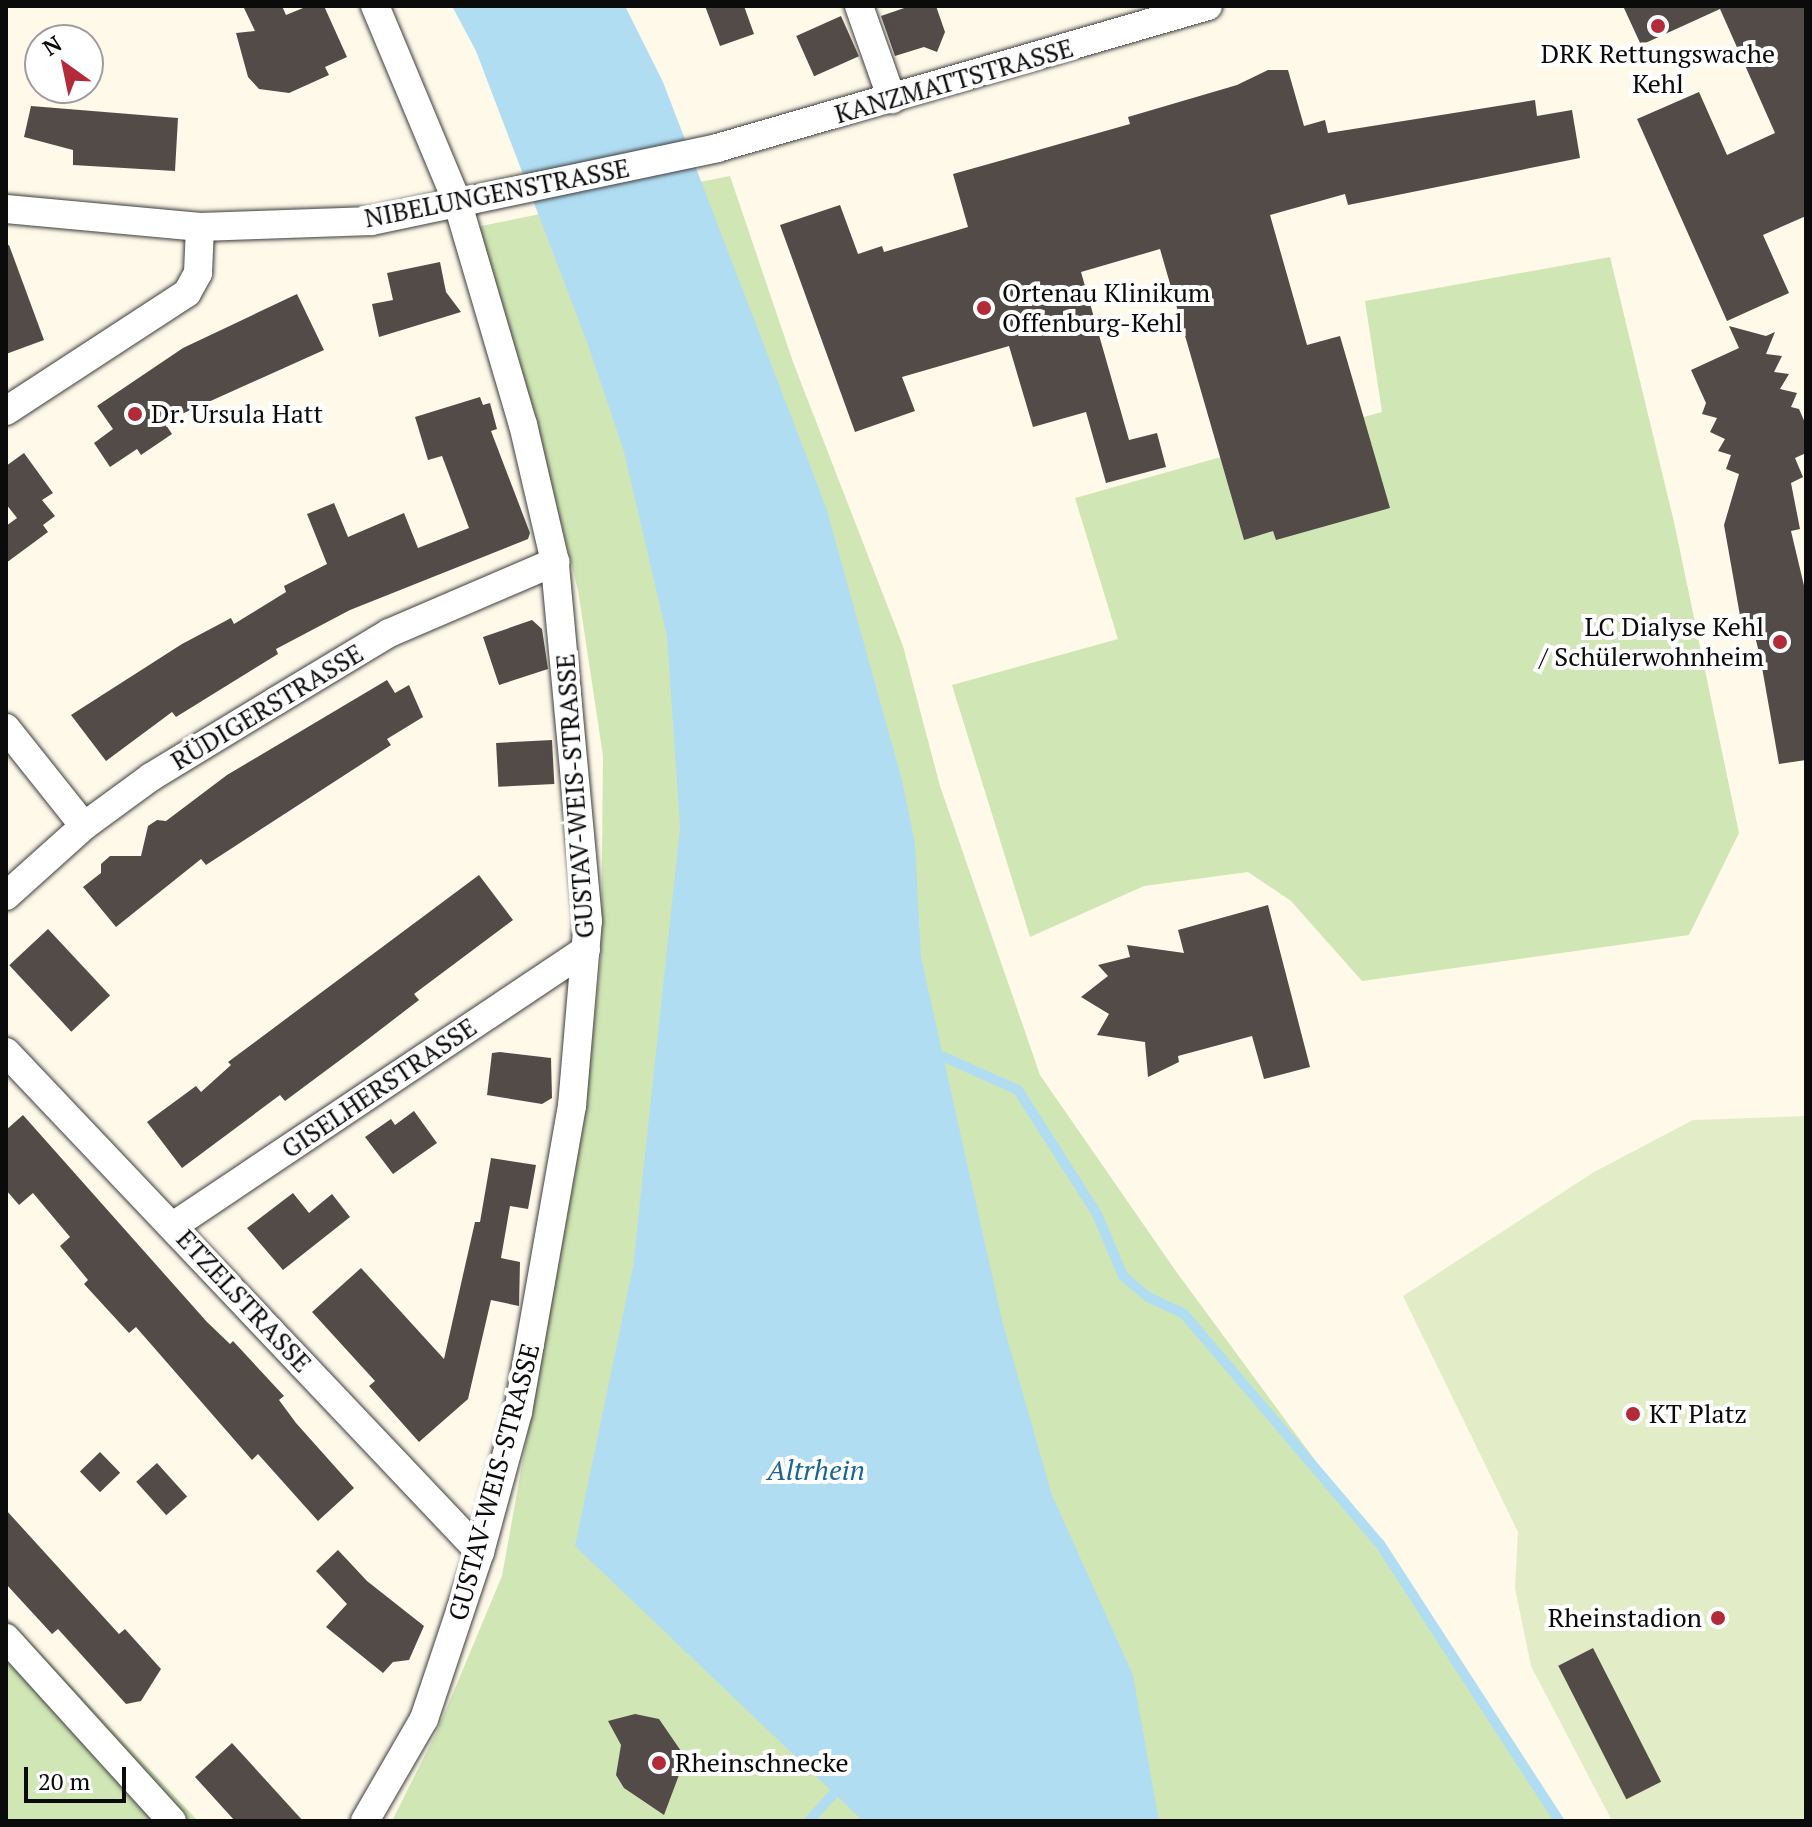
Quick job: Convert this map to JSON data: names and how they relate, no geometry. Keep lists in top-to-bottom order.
{
  "streets": {
    "street": [
      "KANZMATTSTRASSE",
      "NIBELUNGENSTRASSE",
      "RÜDIGERSTRASSE",
      "GUSTAV-WEIS-STRASSE",
      "GISELHERSTRASSE",
      "ETZELSTRASSE"
    ]
  },
  "crossings": [
    ["KANZMATTSTRASSE", "NIBELUNGENSTRASSE"],
    ["NIBELUNGENSTRASSE", "GUSTAV-WEIS-STRASSE"],
    ["RÜDIGERSTRASSE", "GUSTAV-WEIS-STRASSE"],
    ["GUSTAV-WEIS-STRASSE", "GISELHERSTRASSE"],
    ["GUSTAV-WEIS-STRASSE", "ETZELSTRASSE"],
    ["GISELHERSTRASSE", "ETZELSTRASSE"]
  ],
  "water": ["Altrhein"],
  "places": [
    "DRK Rettungswache Kehl",
    "Ortenau Klinikum Offenburg-Kehl",
    "Dr. Ursula Hatt",
    "LC Dialyse Kehl / Schülerwohnheim",
    "KT Platz",
    "Rheinstadion",
    "Rheinschnecke"
  ],
  "scale_bar": "20 m",
  "north": "top left"
}
